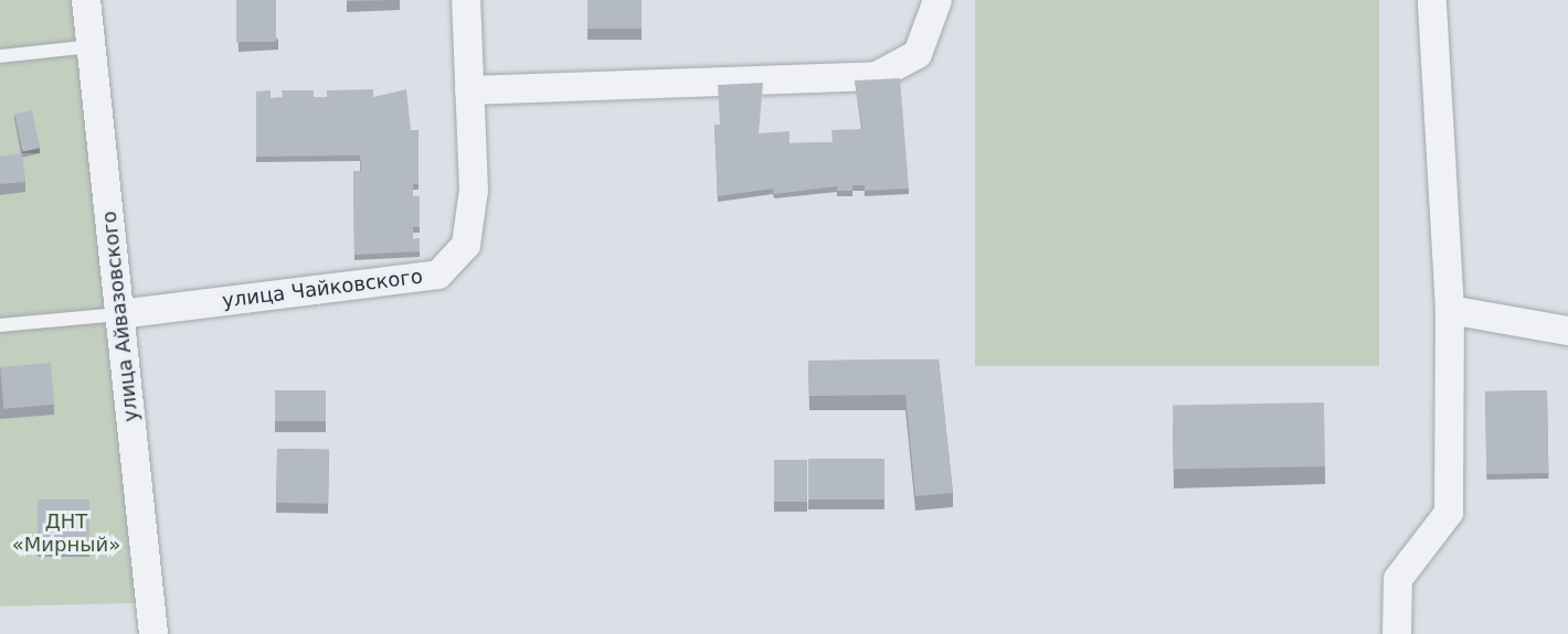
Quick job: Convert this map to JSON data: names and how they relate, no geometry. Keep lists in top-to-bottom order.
{
  "streets": {
    "street": ["улица Чайковского", "улица Айвазовского"]
  },
  "crossings": [
    ["улица Чайковского", "улица Айвазовского"]
  ],
  "parks": ["ДНТ «Мирный»"]
}
